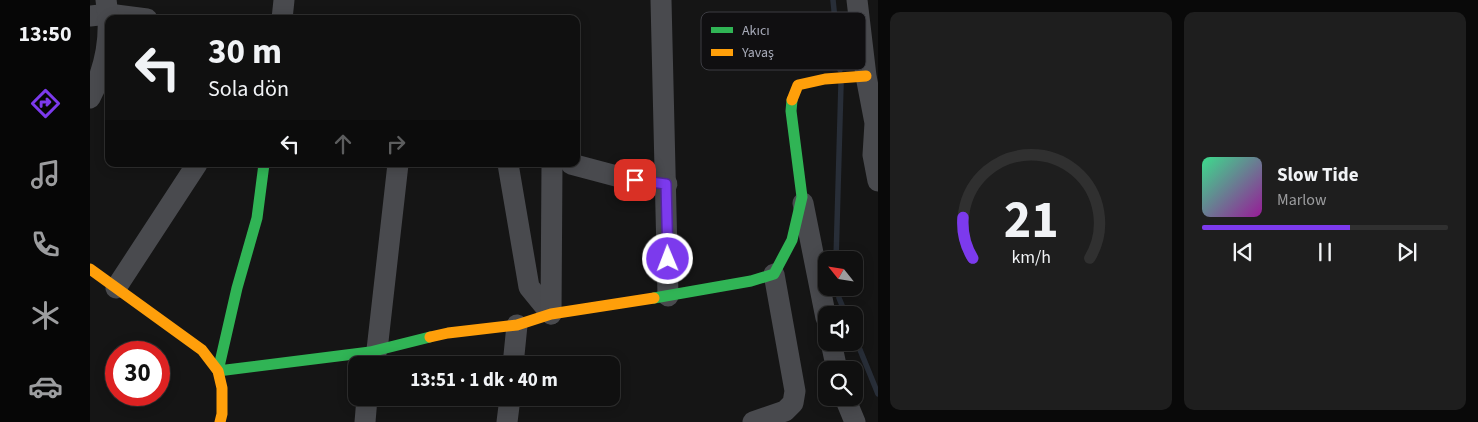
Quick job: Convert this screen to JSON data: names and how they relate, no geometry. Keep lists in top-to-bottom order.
{
  "legend": ["Akıcı", "Yavaş"],
  "north": "top left",
  "page": {
    "tabs": "13:50",
    "turn": ["30 m", "Sola dön"],
    "song": ["Slow Tide", "Marlow"],
    "limit": "30",
    "trip": "13:51 · 1 dk · 40 m",
    "gauge": ["21", "km/h"]
  }
}
